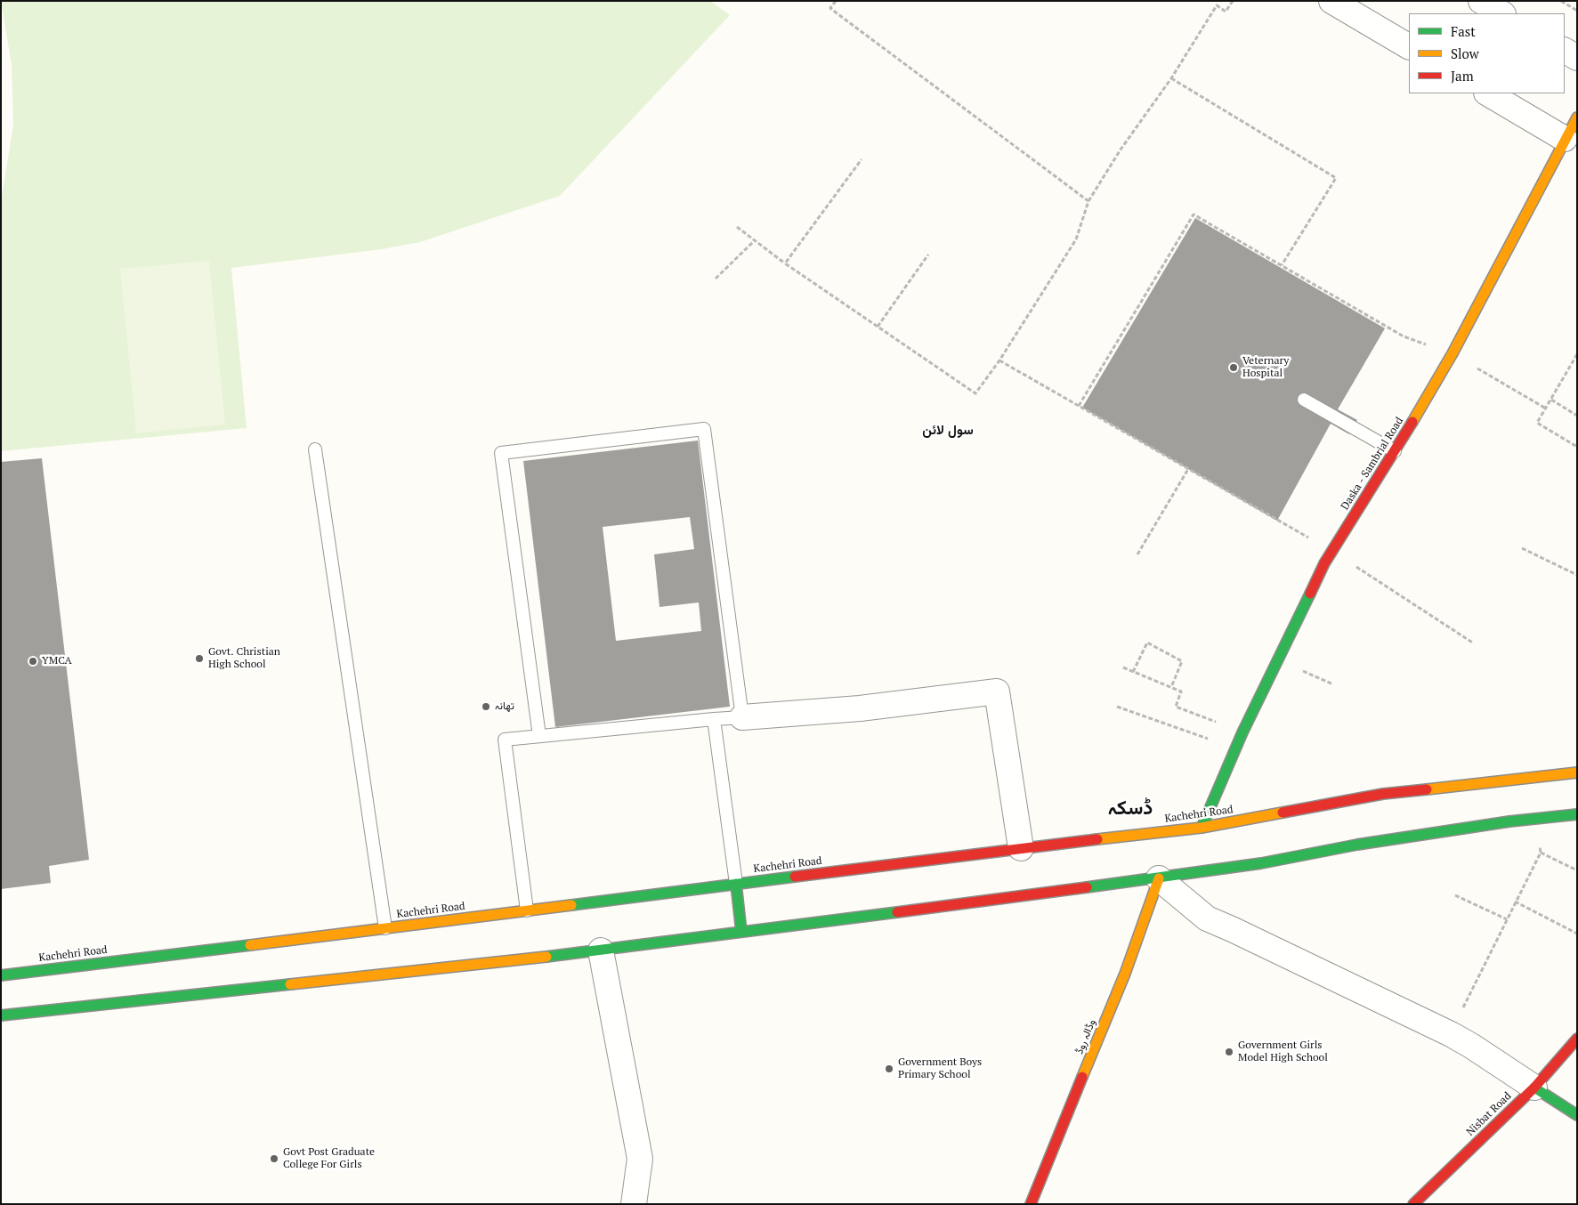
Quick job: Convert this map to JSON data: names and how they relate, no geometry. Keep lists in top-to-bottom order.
{
  "streets": {
    "main road": [
      "Daska - Sambrial Road",
      "Kachehri Road",
      "وڈالہ روڈ",
      "Nisbat Road"
    ]
  },
  "crossings": [
    ["Daska - Sambrial Road", "Kachehri Road"]
  ],
  "districts": ["سول لائن", "ڈسکہ"],
  "places": [
    "Veternary Hospital",
    "Govt. Christian High School",
    "YMCA",
    "تھانہ",
    "Government Girls Model High School",
    "Government Boys Primary School",
    "Govt Post Graduate College For Girls"
  ],
  "legend": ["Fast", "Slow", "Jam"]
}
